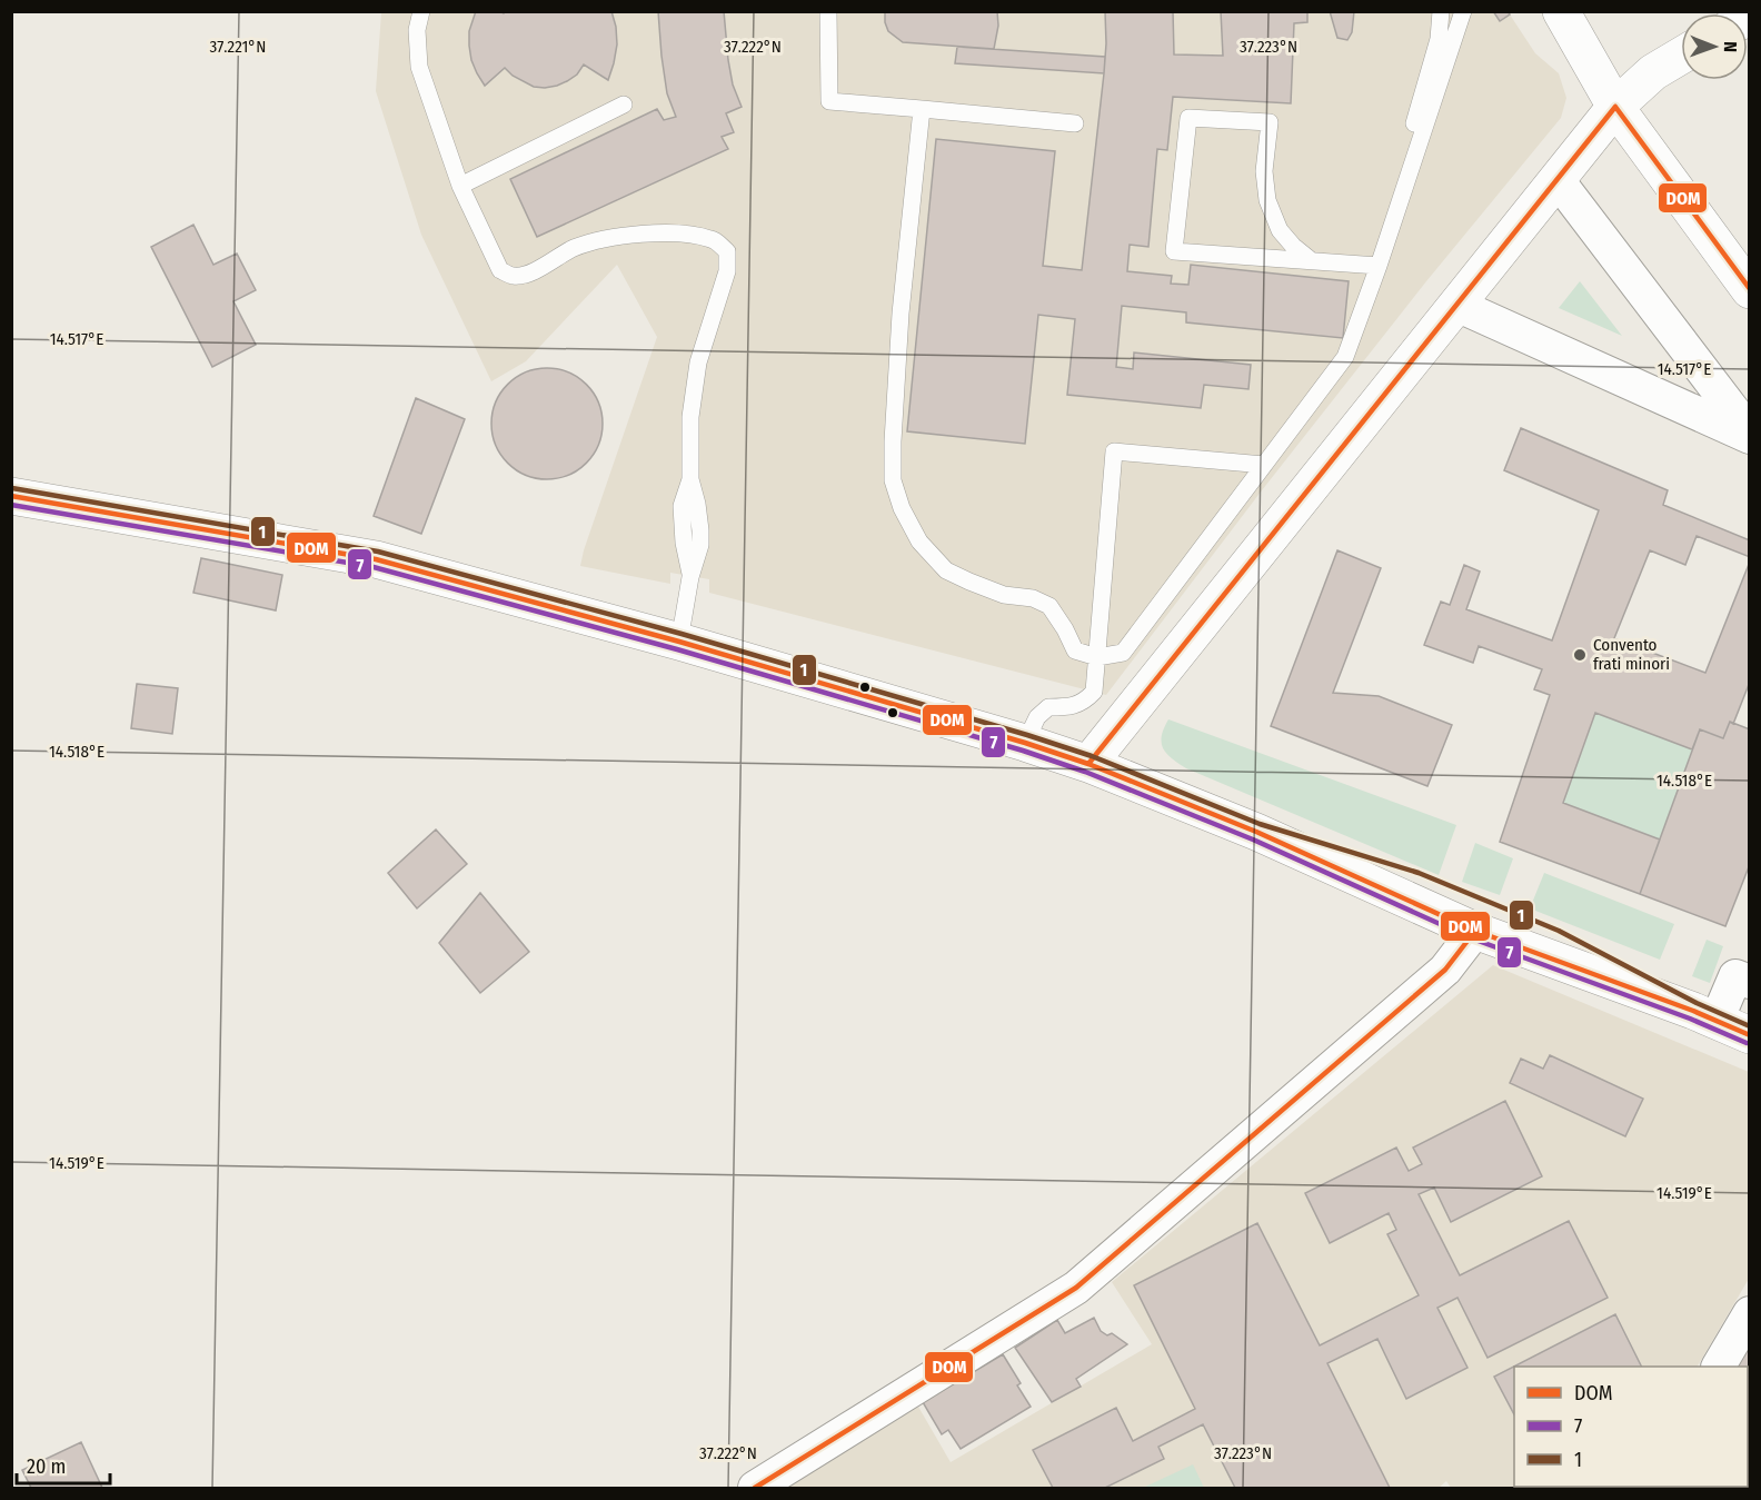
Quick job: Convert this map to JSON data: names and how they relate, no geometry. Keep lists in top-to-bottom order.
{
  "places": ["Convento frati minori"],
  "lines": ["transit line DOM", "transit line 1", "transit line 7"],
  "legend": ["DOM", "7", "1"],
  "scale_bar": "20 m",
  "north": "right",
  "coordinates": [
    "37.221°N",
    "37.222°N",
    "37.223°N",
    "14.517°E",
    "14.518°E",
    "14.519°E"
  ]
}
